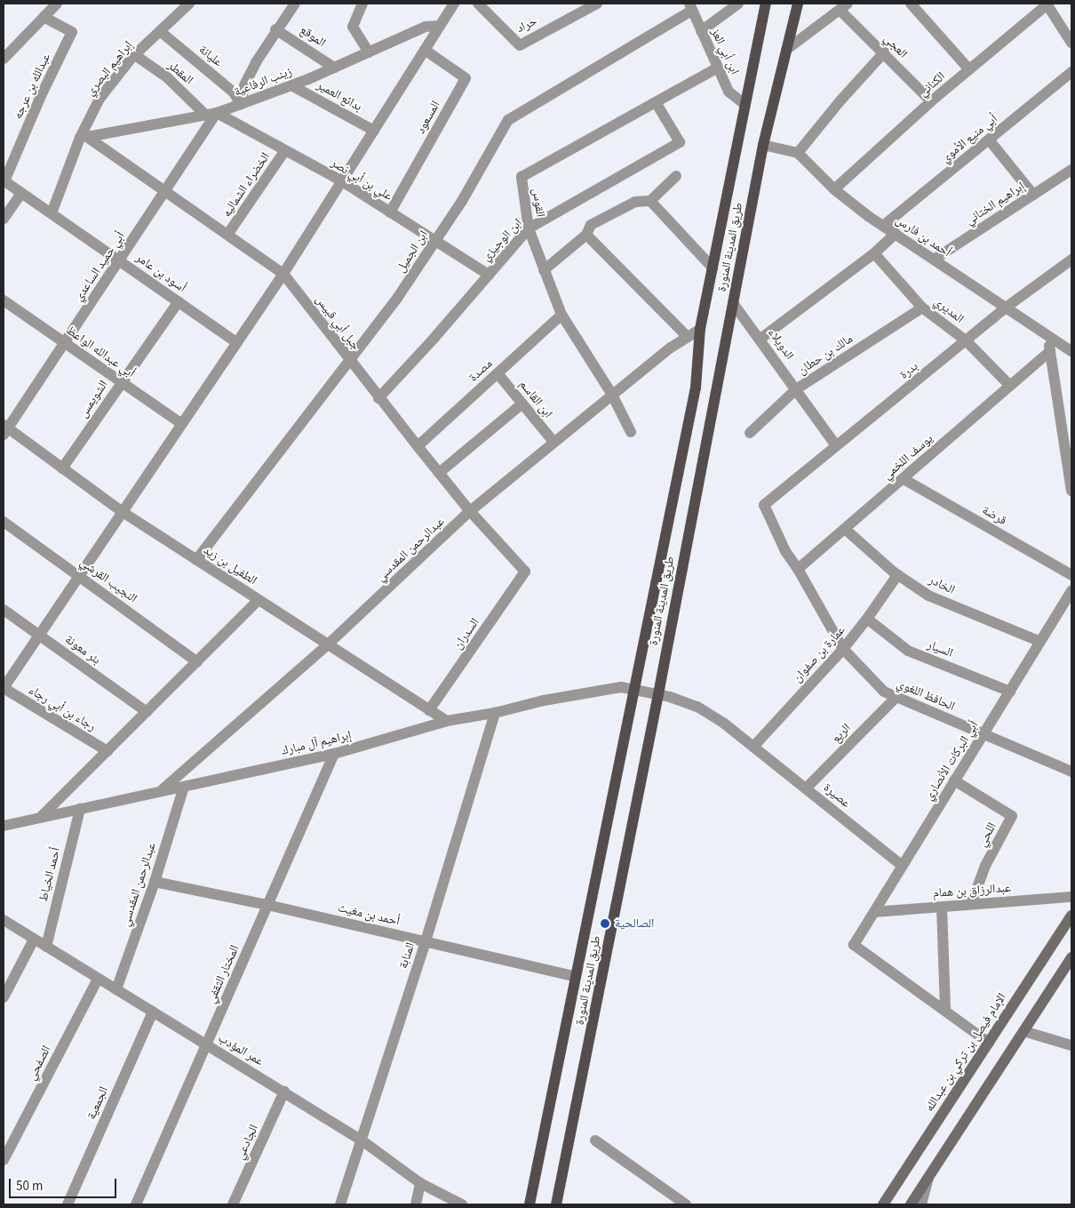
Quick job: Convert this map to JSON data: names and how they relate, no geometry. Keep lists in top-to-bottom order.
{
  "streets": {
    "main road": ["طريق المدينة المنورة", "الإمام فيصل بن تركي بن عبدالله"],
    "street": [
      "حراد",
      "الموقع",
      "العجي",
      "ابن أبي العز",
      "عليانة",
      "إبراهيم البصري",
      "المقطر",
      "زينب الرفاعية",
      "الكناني",
      "عبدالله بن عرجه",
      "بدائع العمير",
      "المسعود",
      "أبي منيع الأموي",
      "علي بن أبي نصر",
      "الخضراء الشماليه",
      "القوس",
      "إبراهيم الختاني",
      "أحمد بن فارس",
      "ابن الوجيزي",
      "ابن الجميل",
      "أبي حميد الساعدي",
      "أسود بن عامر",
      "المديري",
      "جبل أبي قبيس",
      "الدويلاء",
      "أبي عبدالله الواعظ",
      "مالك بن حطان",
      "مصدة",
      "بدرة",
      "الشويمس",
      "ابن القاسم",
      "يوسف اللخمي",
      "قرضة",
      "عبدالرحمن المقدسي",
      "الطفيل بن زيد",
      "النجيب القرشي",
      "الخادر",
      "السدران",
      "السيار",
      "بئر معونة",
      "عمارة بن صفوان",
      "الحافظ اللغوي",
      "رجاء بن أبي رجاء",
      "الريع",
      "إبراهيم آل مبارك",
      "أبي البركات الأنصاري",
      "عصيرة",
      "اللحي",
      "أحمد الخياط",
      "عبدالرزاق بن همام",
      "أحمد بن مغيث",
      "المنابة",
      "المختار الثقفي",
      "عمر المؤدب",
      "الصفحي",
      "الجمعية",
      "الجادعي"
    ]
  },
  "crossings": [
    ["الموقع", "زينب الرفاعية"],
    ["العجي", "الكناني"],
    ["ابن أبي العز", "القوس"],
    ["ابن أبي العز", "طريق المدينة المنورة"],
    ["ابن أبي العز", "ابن الجميل"],
    ["عليانة", "إبراهيم البصري"],
    ["عليانة", "زينب الرفاعية"],
    ["إبراهيم البصري", "المقطر"],
    ["إبراهيم البصري", "أسود بن عامر"],
    ["المقطر", "زينب الرفاعية"],
    ["زينب الرفاعية", "بدائع العمير"],
    ["زينب الرفاعية", "علي بن أبي نصر"],
    ["زينب الرفاعية", "أبي حميد الساعدي"],
    ["زينب الرفاعية", "جبل أبي قبيس"],
    ["الكناني", "أحمد بن فارس"],
    ["عبدالله بن عرجه", "أسود بن عامر"],
    ["المسعود", "علي بن أبي نصر"],
    ["أبي منيع الأموي", "أحمد بن فارس"],
    ["علي بن أبي نصر", "الخضراء الشماليه"],
    ["علي بن أبي نصر", "ابن الوجيزي"],
    ["علي بن أبي نصر", "ابن الجميل"],
    ["علي بن أبي نصر", "أبي حميد الساعدي"],
    ["الخضراء الشماليه", "جبل أبي قبيس"],
    ["القوس", "ابن الوجيزي"],
    ["القوس", "مصدة"],
    ["القوس", "عبدالرحمن المقدسي"],
    ["إبراهيم الختاني", "أحمد بن فارس"],
    ["أحمد بن فارس", "بدرة"],
    ["ابن الوجيزي", "جبل أبي قبيس"],
    ["طريق المدينة المنورة", "الدويلاء"],
    ["طريق المدينة المنورة", "عبدالرحمن المقدسي"],
    ["طريق المدينة المنورة", "إبراهيم آل مبارك"],
    ["طريق المدينة المنورة", "عصيرة"],
    ["طريق المدينة المنورة", "أحمد بن مغيث"],
    ["ابن الجميل", "جبل أبي قبيس"],
    ["ابن الجميل", "الطفيل بن زيد"],
    ["أبي حميد الساعدي", "أسود بن عامر"],
    ["أبي حميد الساعدي", "جبل أبي قبيس"],
    ["أبي حميد الساعدي", "أبي عبدالله الواعظ"],
    ["أبي حميد الساعدي", "الطفيل بن زيد"],
    ["أسود بن عامر", "الشويمس"],
    ["المديري", "مالك بن حطان"],
    ["المديري", "بدرة"],
    ["المديري", "يوسف اللخمي"],
    ["جبل أبي قبيس", "مصدة"],
    ["جبل أبي قبيس", "عبدالرحمن المقدسي"],
    ["جبل أبي قبيس", "السدران"],
    ["الدويلاء", "مالك بن حطان"],
    ["الدويلاء", "بدرة"],
    ["أبي عبدالله الواعظ", "الشويمس"],
    ["مصدة", "ابن القاسم"],
    ["بدرة", "يوسف اللخمي"],
    ["بدرة", "الحافظ اللغوي"],
    ["الشويمس", "الطفيل بن زيد"],
    ["ابن القاسم", "عبدالرحمن المقدسي"],
    ["يوسف اللخمي", "قرضة"],
    ["يوسف اللخمي", "الخادر"],
    ["يوسف اللخمي", "الحافظ اللغوي"],
    ["عبدالرحمن المقدسي", "الطفيل بن زيد"],
    ["عبدالرحمن المقدسي", "إبراهيم آل مبارك"],
    ["عبدالرحمن المقدسي", "أحمد بن مغيث"],
    ["عبدالرحمن المقدسي", "عمر المؤدب"],
    ["الطفيل بن زيد", "السدران"],
    ["الطفيل بن زيد", "إبراهيم آل مبارك"],
    ["الخادر", "عمارة بن صفوان"],
    ["الخادر", "أبي البركات الأنصاري"],
    ["السيار", "عمارة بن صفوان"],
    ["السيار", "أبي البركات الأنصاري"],
    ["عمارة بن صفوان", "الحافظ اللغوي"],
    ["عمارة بن صفوان", "عصيرة"],
    ["الحافظ اللغوي", "الريع"],
    ["الحافظ اللغوي", "أبي البركات الأنصاري"],
    ["الريع", "عصيرة"],
    ["إبراهيم آل مبارك", "عصيرة"],
    ["إبراهيم آل مبارك", "أحمد الخياط"],
    ["إبراهيم آل مبارك", "المنابة"],
    ["إبراهيم آل مبارك", "المختار الثقفي"],
    ["أبي البركات الأنصاري", "عصيرة"],
    ["أبي البركات الأنصاري", "اللحي"],
    ["أبي البركات الأنصاري", "عبدالرزاق بن همام"],
    ["اللحي", "عبدالرزاق بن همام"],
    ["أحمد الخياط", "عمر المؤدب"],
    ["أحمد بن مغيث", "المنابة"],
    ["أحمد بن مغيث", "المختار الثقفي"],
    ["المنابة", "عمر المؤدب"],
    ["المختار الثقفي", "عمر المؤدب"],
    ["عمر المؤدب", "الصفحي"],
    ["عمر المؤدب", "الجمعية"],
    ["عمر المؤدب", "الجادعي"]
  ],
  "places": ["الصالحية"],
  "scale_bar": "50 m"
}
